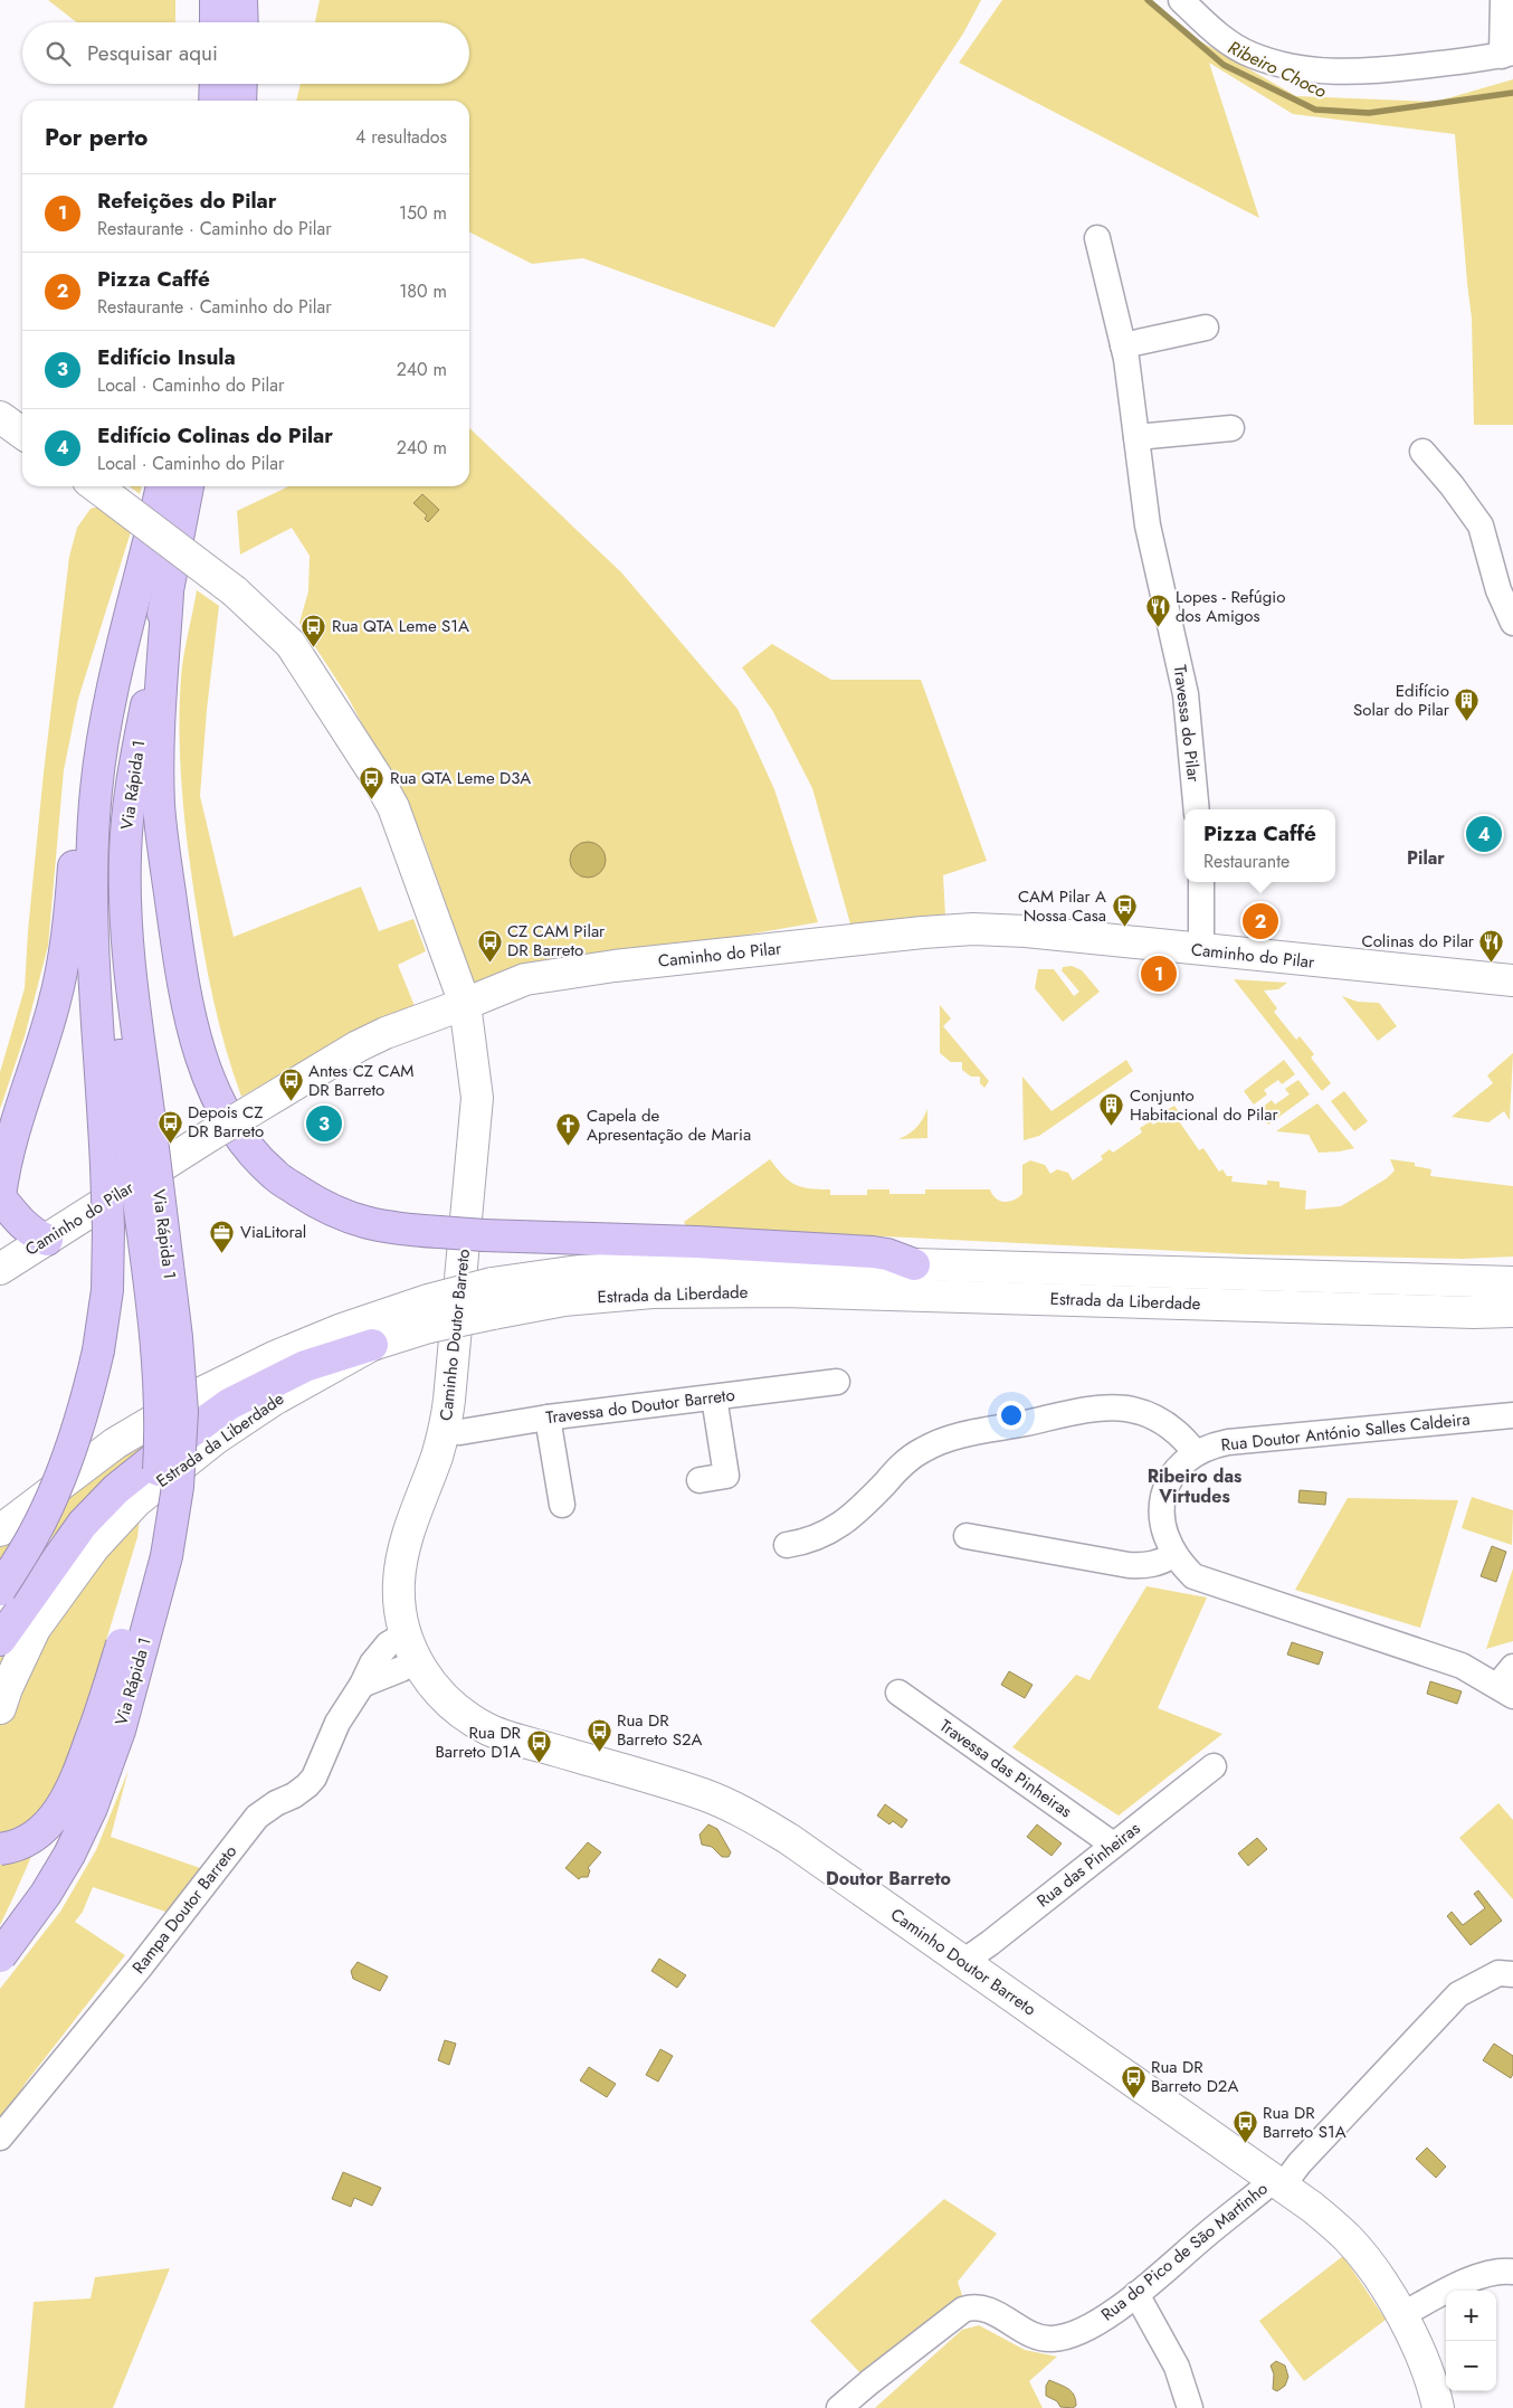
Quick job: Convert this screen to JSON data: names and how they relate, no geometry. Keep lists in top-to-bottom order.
{
  "streets": {
    "highway": ["Via Rápida 1"],
    "street": [
      "Travessa do Pilar",
      "Caminho do Pilar",
      "Estrada da Liberdade",
      "Caminho Doutor Barreto",
      "Travessa do Doutor Barreto",
      "Rua Doutor António Salles Caldeira",
      "Travessa das Pinheiras",
      "Rua das Pinheiras",
      "Rampa Doutor Barreto",
      "Rua do Pico de São Martinho"
    ]
  },
  "crossings": [
    ["Caminho do Pilar", "Caminho Doutor Barreto"],
    ["Caminho Doutor Barreto", "Travessa do Doutor Barreto"],
    ["Caminho Doutor Barreto", "Rua das Pinheiras"],
    ["Caminho Doutor Barreto", "Rampa Doutor Barreto"],
    ["Caminho Doutor Barreto", "Rua do Pico de São Martinho"],
    ["Travessa das Pinheiras", "Rua das Pinheiras"]
  ],
  "districts": ["Pilar", "Ribeiro das Virtudes", "Doutor Barreto"],
  "water": ["Ribeiro Choco"],
  "places": {
    "restaurant": ["Lopes - Refúgio dos Amigos", "Colinas do Pilar"],
    "bus stop": [
      "Rua QTA Leme S1A",
      "Rua QTA Leme D3A",
      "CAM Pilar A Nossa Casa",
      "CZ CAM Pilar DR Barreto",
      "Antes CZ CAM DR Barreto",
      "Depois CZ DR Barreto",
      "Rua DR Barreto S2A",
      "Rua DR Barreto D1A",
      "Rua DR Barreto D2A",
      "Rua DR Barreto S1A"
    ],
    "building": ["Edifício Solar do Pilar", "Conjunto Habitacional do Pilar"],
    "church": ["Capela de Apresentação de Maria"],
    "office": ["ViaLitoral"]
  },
  "page": {
    "search": "Pesquisar aqui",
    "heading": ["Por perto", "4 resultados"],
    "list": [
      {
        "mark": "1",
        "name": "Refeições do Pilar",
        "note": "Restaurante · Caminho do Pilar",
        "value": "150 m"
      },
      {
        "mark": "2",
        "name": "Pizza Caffé",
        "note": "Restaurante · Caminho do Pilar",
        "value": "180 m"
      },
      {
        "mark": "3",
        "name": "Edifício Insula",
        "note": "Local · Caminho do Pilar",
        "value": "240 m"
      },
      {
        "mark": "4",
        "name": "Edifício Colinas do Pilar",
        "note": "Local · Caminho do Pilar",
        "value": "240 m"
      }
    ],
    "popup": ["Pizza Caffé", "Restaurante"],
    "pins": [
      "4",
      "2",
      "1",
      "3"
    ],
    "map_buttons": ["+", "−"]
  }
}
